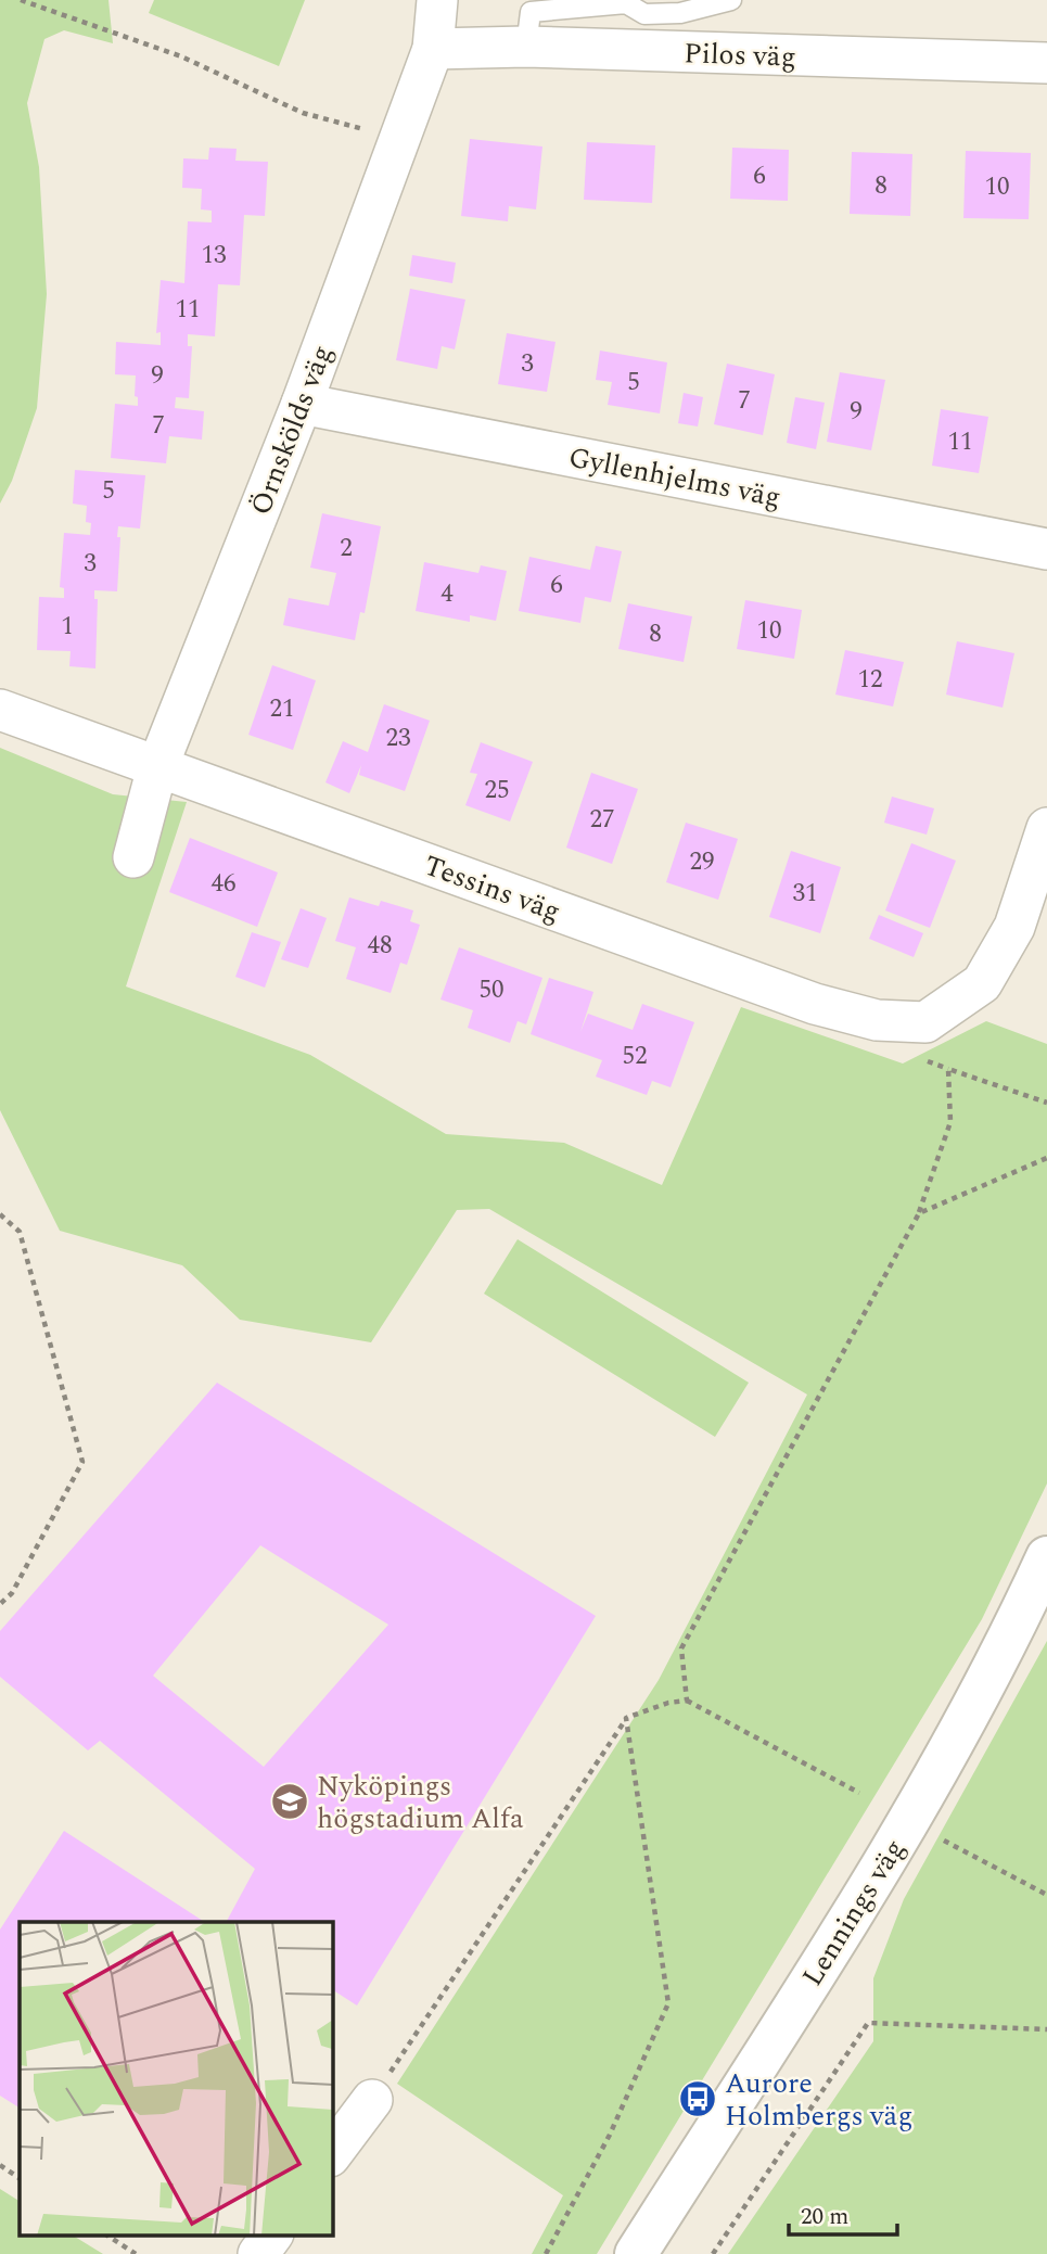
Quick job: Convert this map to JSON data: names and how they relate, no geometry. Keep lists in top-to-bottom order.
{
  "streets": {
    "main road": ["Lennings väg"],
    "street": [
      "Pilos väg",
      "Örnskölds väg",
      "Gyllenhjelms väg",
      "Tessins väg"
    ]
  },
  "crossings": [
    ["Pilos väg", "Örnskölds väg"],
    ["Örnskölds väg", "Gyllenhjelms väg"],
    ["Örnskölds väg", "Tessins väg"]
  ],
  "places": {
    "school or university": ["Nyköpings högstadium Alfa"],
    "bus stop": ["Aurore Holmbergs väg"]
  },
  "house_numbers": [
    "6",
    "8",
    "10",
    "13",
    "11",
    "3",
    "9",
    "5",
    "7",
    "9",
    "7",
    "11",
    "5",
    "2",
    "3",
    "6",
    "4",
    "1",
    "10",
    "8",
    "12",
    "21",
    "23",
    "25",
    "27",
    "29",
    "46",
    "31",
    "48",
    "50",
    "52"
  ],
  "scale_bar": "20 m"
}
